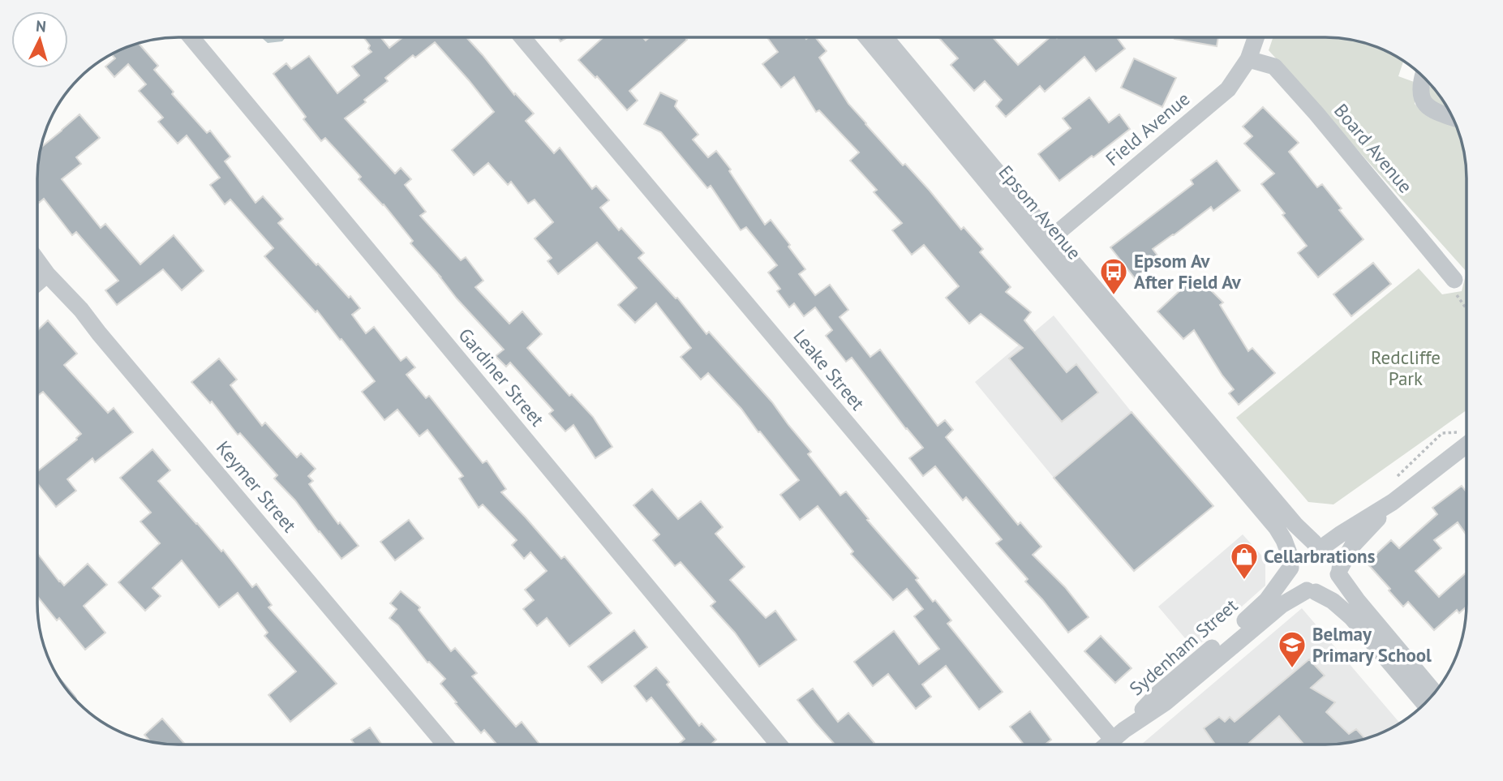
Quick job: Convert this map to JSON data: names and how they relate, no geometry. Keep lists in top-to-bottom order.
{
  "streets": {
    "street": [
      "Field Avenue",
      "Board Avenue",
      "Epsom Avenue",
      "Leake Street",
      "Gardiner Street",
      "Keymer Street",
      "Sydenham Street"
    ]
  },
  "crossings": [
    ["Field Avenue", "Board Avenue"],
    ["Field Avenue", "Epsom Avenue"],
    ["Epsom Avenue", "Sydenham Street"],
    ["Leake Street", "Sydenham Street"]
  ],
  "parks": ["Redcliffe Park"],
  "places": {
    "bus stop": ["Epsom Av After Field Av"],
    "shop": ["Cellarbrations"],
    "school or university": ["Belmay Primary School"]
  },
  "north": "top"
}
